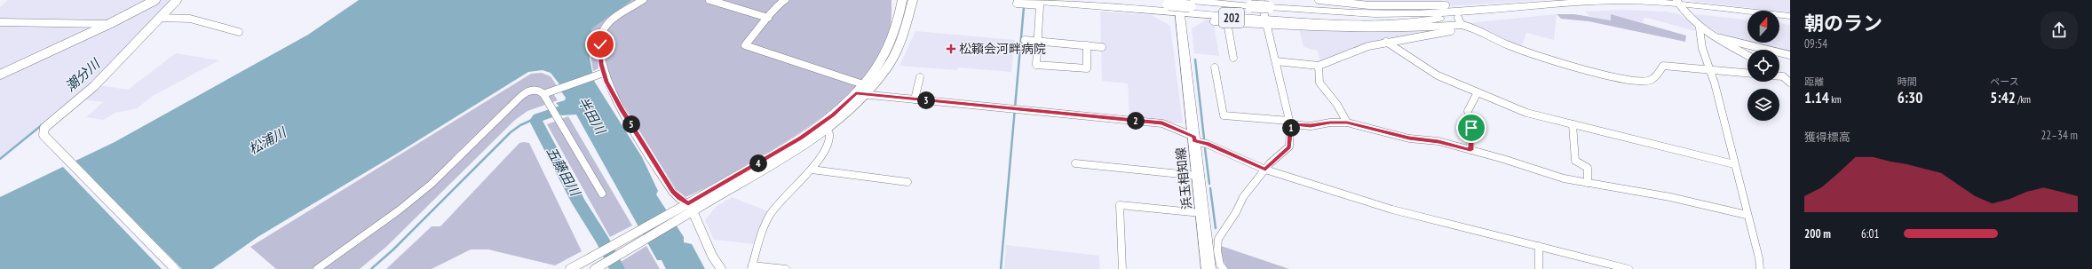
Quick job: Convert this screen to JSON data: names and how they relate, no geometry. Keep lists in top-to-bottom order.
{
  "streets": {
    "main road": ["202", "浜玉相知線"]
  },
  "crossings": [
    ["202", "浜玉相知線"]
  ],
  "water": [
    "潮分川",
    "半田川",
    "松浦川",
    "五藤田川"
  ],
  "places": {
    "health": ["松籟会河畔病院"]
  },
  "north": "top",
  "page": {
    "heading": ["朝のラン", "09:54"],
    "stats": [
      ["距離", "1.14 km"],
      ["時間", "6:30"],
      ["ペース", "5:42 /km"]
    ],
    "pins": [
      "3",
      "2",
      "5",
      "1",
      "4"
    ],
    "chart": ["獲得標高", "22–34 m"],
    "list": [
      {
        "name": "200 m",
        "note": "6:01"
      }
    ]
  }
}
